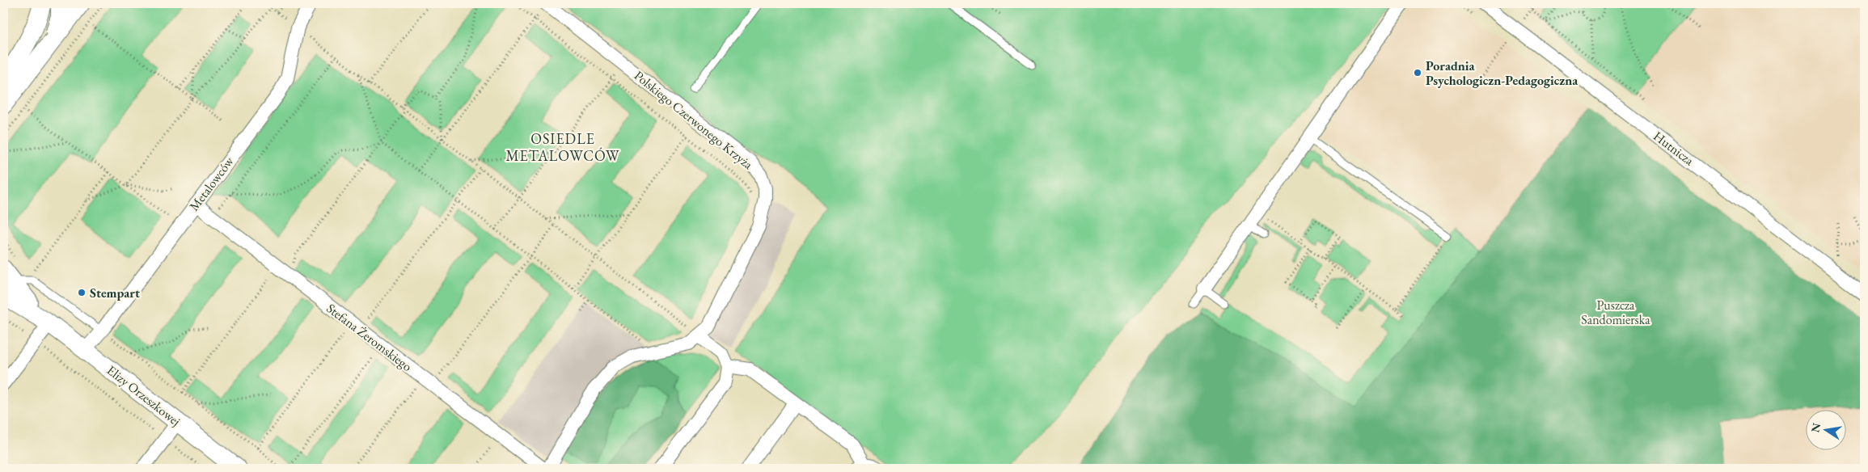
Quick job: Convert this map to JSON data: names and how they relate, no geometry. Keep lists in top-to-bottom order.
{
  "streets": {
    "street": [
      "Polskiego Czerwonego Krzyża",
      "Hutnicza",
      "Metalowców",
      "Stefana Żeromskiego",
      "Elizy Orzeszkowej"
    ]
  },
  "crossings": [
    ["Metalowców", "Stefana Żeromskiego"],
    ["Metalowców", "Elizy Orzeszkowej"]
  ],
  "districts": ["OSIEDLE METALOWCÓW"],
  "parks": ["Puszcza Sandomierska"],
  "places": ["Poradnia Psychologiczn-Pedagogiczna", "Stempart"],
  "north": "left"
}
